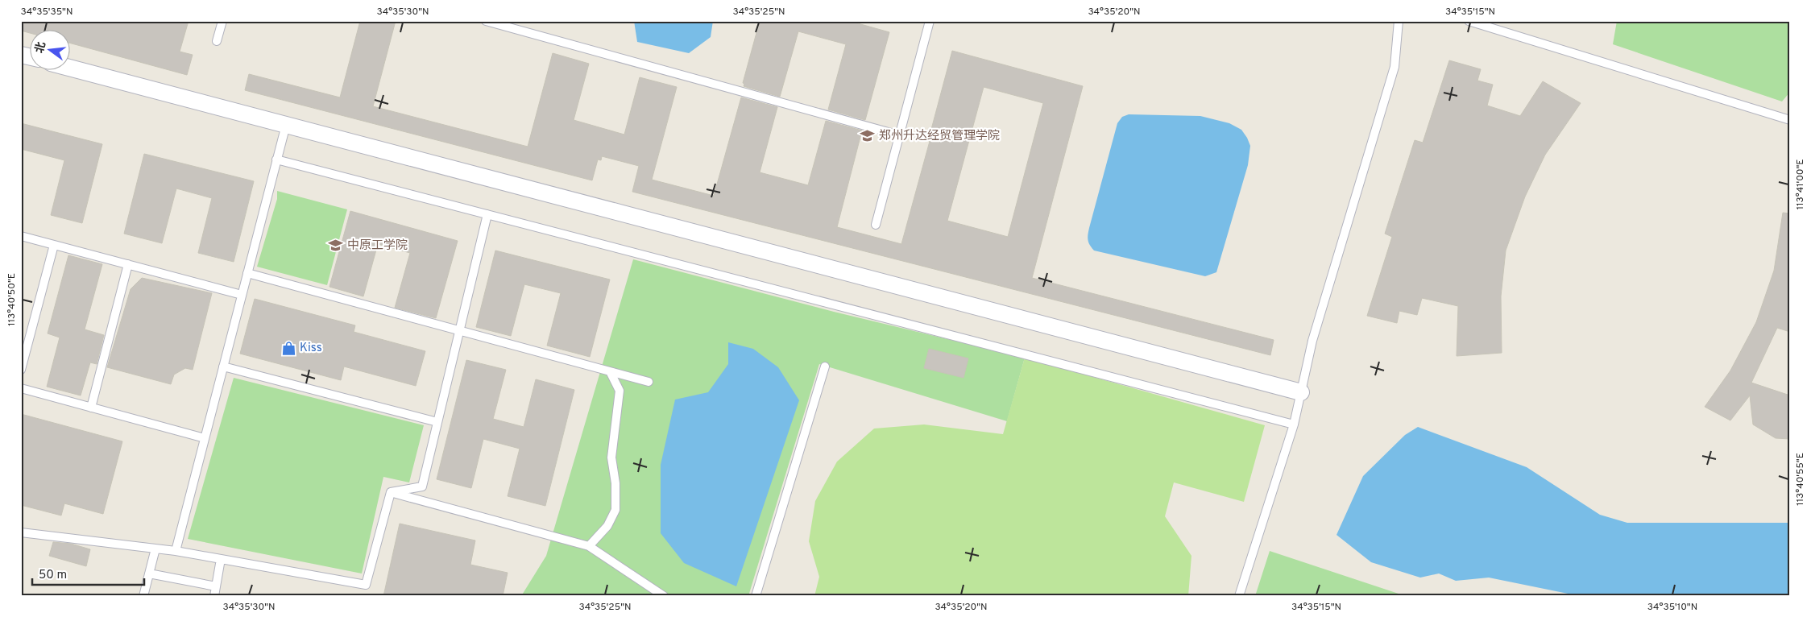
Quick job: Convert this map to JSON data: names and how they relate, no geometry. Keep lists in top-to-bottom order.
{
  "places": {
    "school or university": ["郑州升达经贸管理学院", "中原工学院"],
    "shop": ["Kiss"]
  },
  "scale_bar": "50 m",
  "north": "left",
  "coordinates": [
    "34°35'35\"N",
    "34°35'30\"N",
    "34°35'25\"N",
    "34°35'20\"N",
    "34°35'15\"N",
    "113°41'00\"E",
    "113°40'50\"E",
    "113°40'55\"E",
    "34°35'10\"N"
  ]
}
